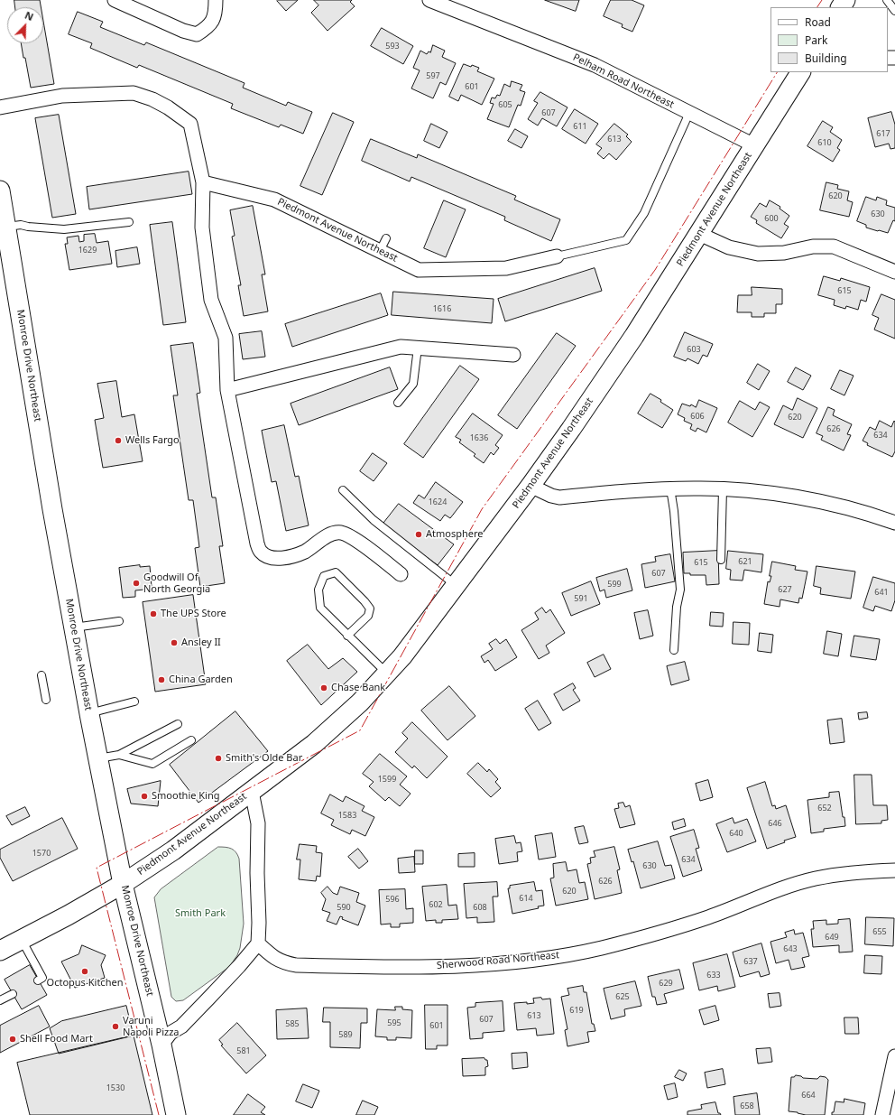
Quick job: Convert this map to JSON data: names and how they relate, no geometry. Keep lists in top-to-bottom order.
{
  "streets": {
    "main road": ["Piedmont Avenue Northeast", "Monroe Drive Northeast"],
    "street": ["Pelham Road Northeast", "Sherwood Road Northeast"]
  },
  "crossings": [
    ["Pelham Road Northeast", "Piedmont Avenue Northeast"],
    ["Piedmont Avenue Northeast", "Monroe Drive Northeast"],
    ["Piedmont Avenue Northeast", "Sherwood Road Northeast"]
  ],
  "parks": ["Smith Park"],
  "places": [
    "Wells Fargo",
    "Atmosphere",
    "Goodwill Of North Georgia",
    "The UPS Store",
    "Ansley II",
    "China Garden",
    "Chase Bank",
    "Smith's Olde Bar",
    "Smoothie King",
    "Octopus Kitchen",
    "Varuni Napoli Pizza",
    "Shell Food Mart"
  ],
  "house_numbers": [
    "593",
    "597",
    "601",
    "605",
    "607",
    "611",
    "617",
    "613",
    "610",
    "620",
    "630",
    "600",
    "1629",
    "615",
    "1616",
    "603",
    "606",
    "620",
    "626",
    "634",
    "1636",
    "1624",
    "621",
    "615",
    "607",
    "599",
    "627",
    "641",
    "591",
    "1599",
    "652",
    "1583",
    "646",
    "640",
    "1570",
    "634",
    "630",
    "626",
    "620",
    "614",
    "596",
    "602",
    "590",
    "608",
    "655",
    "649",
    "643",
    "637",
    "633",
    "629",
    "625",
    "619",
    "613",
    "607",
    "595",
    "585",
    "601",
    "589",
    "581",
    "1530",
    "664",
    "658"
  ],
  "legend": ["Road", "Park", "Building"],
  "north": "top right"
}
